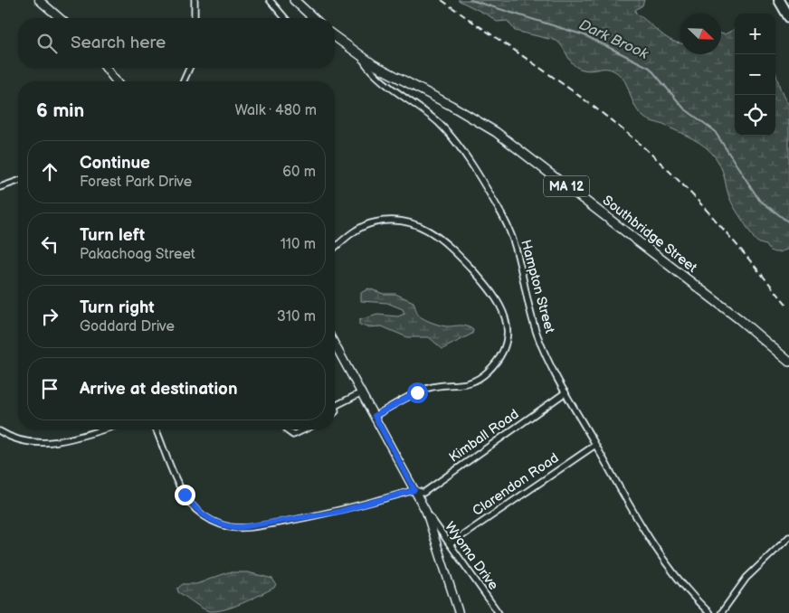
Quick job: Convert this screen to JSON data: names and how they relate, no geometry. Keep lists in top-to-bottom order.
{
  "streets": {
    "main road": ["MA 12", "Southbridge Street"],
    "street": [
      "Hampton Street",
      "Kimball Road",
      "Clarendon Road",
      "Wyoma Drive"
    ]
  },
  "crossings": [
    ["Southbridge Street", "Hampton Street"],
    ["Hampton Street", "Kimball Road"],
    ["Hampton Street", "Clarendon Road"],
    ["Clarendon Road", "Wyoma Drive"]
  ],
  "water": ["Dark Brook"],
  "north": "bottom right",
  "page": {
    "map_buttons": ["+", "−"],
    "search": "Search here",
    "heading": ["6 min", "Walk · 480 m"],
    "list": [
      ["Continue", "Forest Park Drive", "60 m"],
      ["Turn left", "Pakachoag Street", "110 m"],
      ["Turn right", "Goddard Drive", "310 m"],
      "Arrive at destination"
    ]
  }
}
